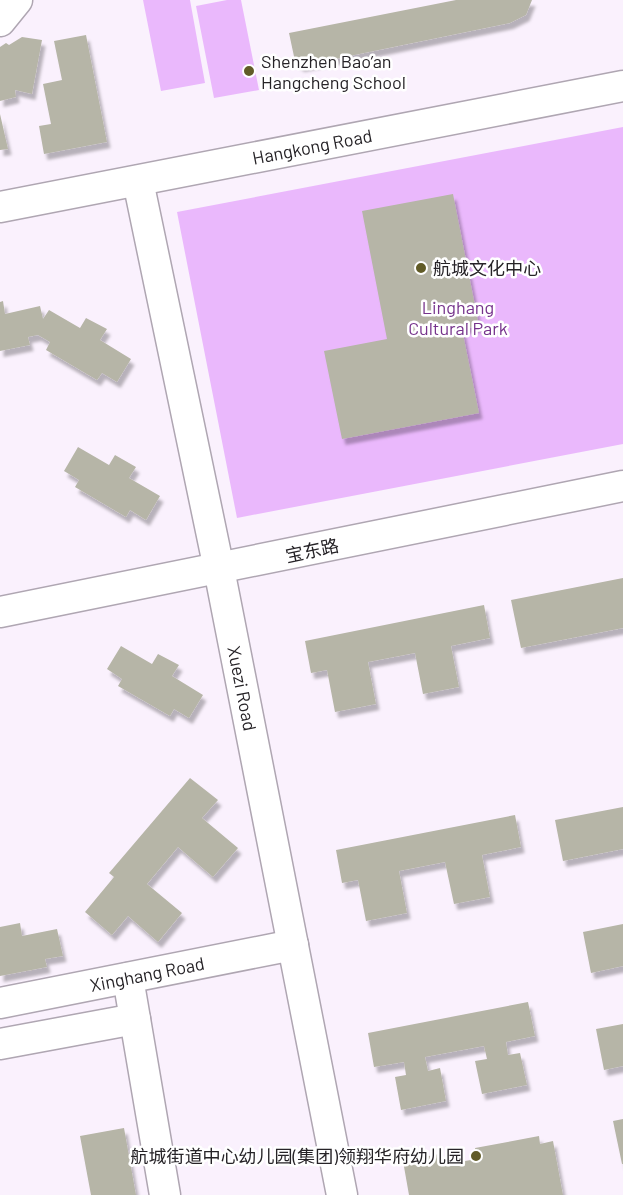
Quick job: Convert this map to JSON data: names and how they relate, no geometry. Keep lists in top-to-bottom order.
{
  "streets": {
    "street": [
      "Hangkong Road",
      "宝东路",
      "Xuezi Road",
      "Xinghang Road"
    ]
  },
  "crossings": [
    ["Hangkong Road", "Xuezi Road"],
    ["宝东路", "Xuezi Road"],
    ["Xuezi Road", "Xinghang Road"]
  ],
  "parks": ["Linghang Cultural Park"],
  "places": ["Shenzhen Bao’an Hangcheng School", "航城文化中心", "航城街道中心幼儿园(集团)领翔华府幼儿园"]
}
